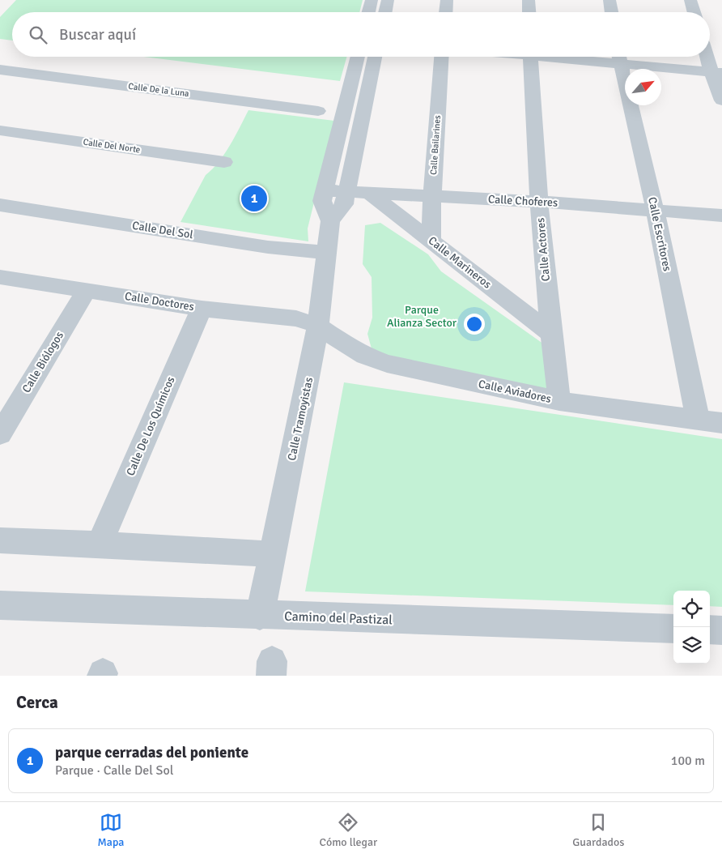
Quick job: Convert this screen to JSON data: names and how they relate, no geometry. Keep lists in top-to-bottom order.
{
  "streets": {
    "street": [
      "Calle De la Luna",
      "Calle Bailarines",
      "Calle Del Norte",
      "Calle Choferes",
      "Calle Del Sol",
      "Calle Escritores",
      "Calle Actores",
      "Calle Marineros",
      "Calle Doctores",
      "Calle Biólogos",
      "Calle Aviadores",
      "Calle Tramoyistas",
      "Calle De Los Químicos",
      "Camino del Pastizal"
    ]
  },
  "crossings": [
    ["Calle Bailarines", "Calle Choferes"],
    ["Calle Bailarines", "Calle Marineros"],
    ["Calle Choferes", "Calle Escritores"],
    ["Calle Choferes", "Calle Actores"],
    ["Calle Choferes", "Calle Marineros"],
    ["Calle Choferes", "Calle Tramoyistas"],
    ["Calle Del Sol", "Calle Tramoyistas"],
    ["Calle Escritores", "Calle Aviadores"],
    ["Calle Actores", "Calle Marineros"],
    ["Calle Actores", "Calle Aviadores"],
    ["Calle Doctores", "Calle Biólogos"],
    ["Calle Doctores", "Calle Aviadores"],
    ["Calle Doctores", "Calle Tramoyistas"],
    ["Calle Doctores", "Calle De Los Químicos"],
    ["Calle Aviadores", "Calle Tramoyistas"],
    ["Calle Tramoyistas", "Camino del Pastizal"]
  ],
  "parks": ["Parque Alianza Sector"],
  "north": "top right",
  "page": {
    "search": "Buscar aquí",
    "pins": "1",
    "heading": "Cerca",
    "list": [
      {
        "mark": "1",
        "name": "parque cerradas del poniente",
        "note": "Parque · Calle Del Sol",
        "value": "100 m"
      }
    ],
    "nav": ["Mapa", "Cómo llegar", "Guardados"]
  }
}
